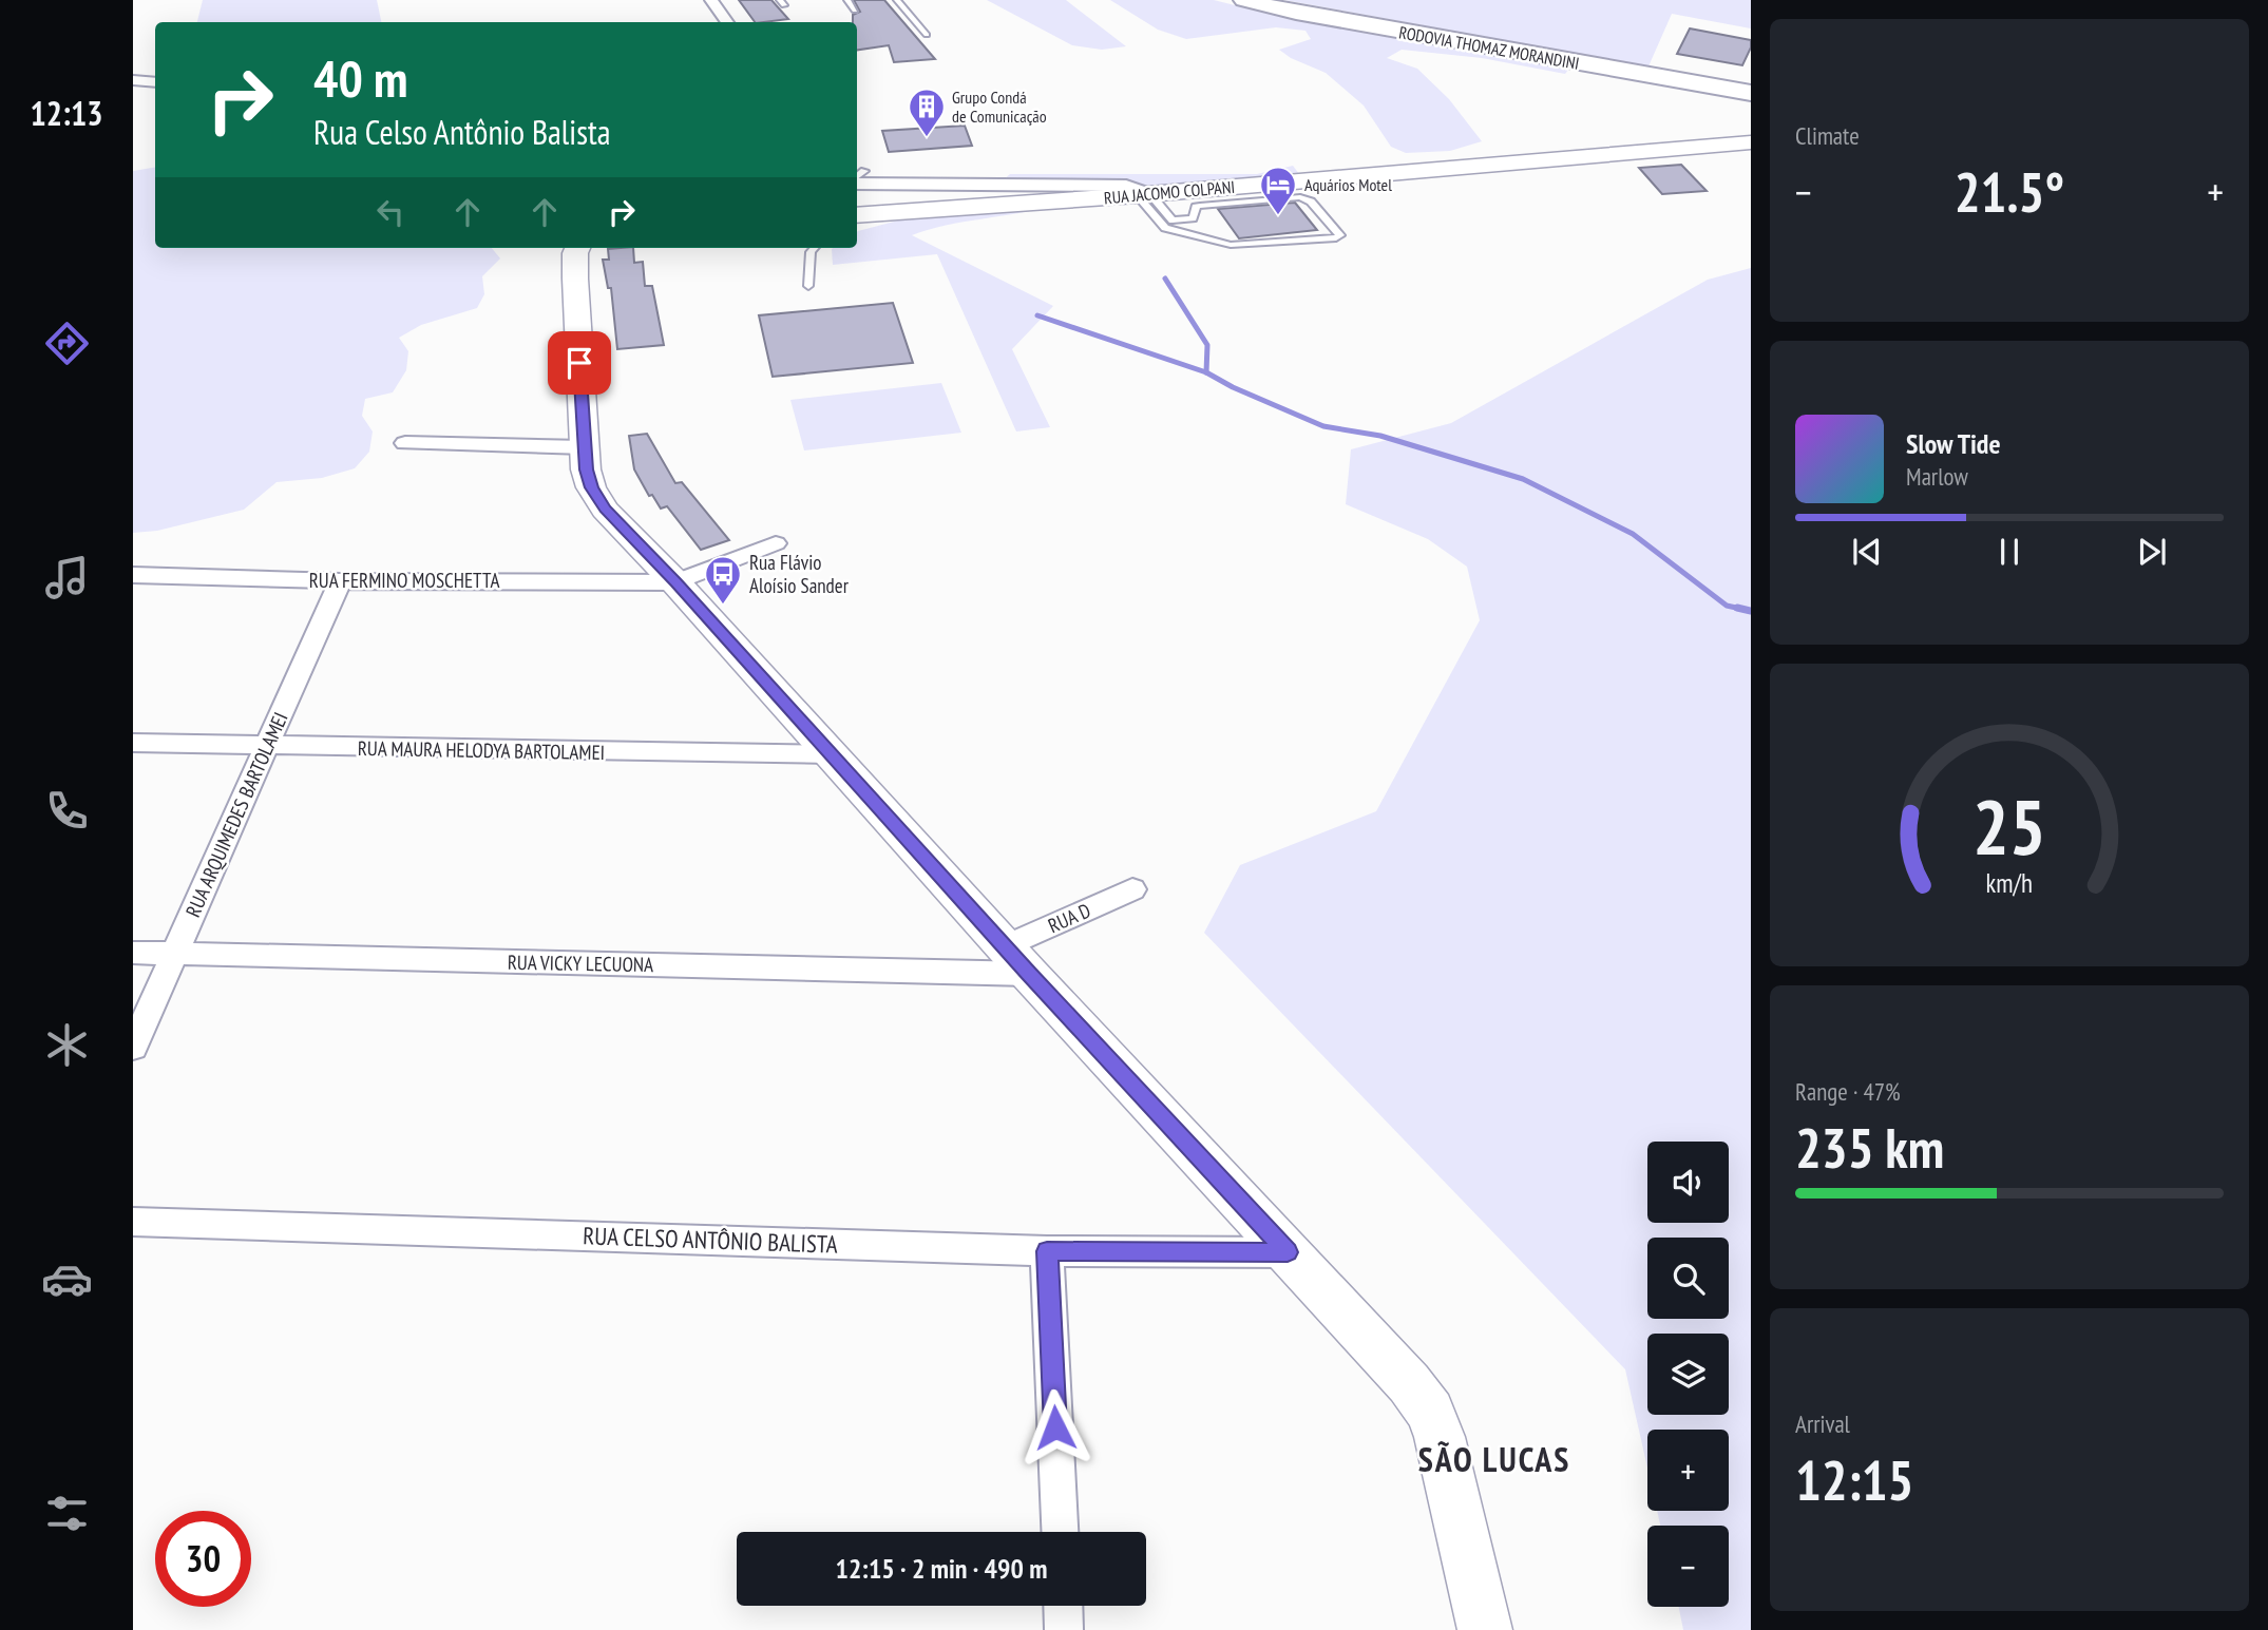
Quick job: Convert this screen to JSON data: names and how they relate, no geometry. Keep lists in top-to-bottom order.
{
  "streets": {
    "main road": ["RODOVIA THOMAZ MORANDINI"],
    "street": [
      "RUA JACOMO COLPANI",
      "RUA FERMINO MOSCHETTA",
      "RUA MAURA HELODYA BARTOLAMEI",
      "RUA ARQUIMEDES BARTOLAMEI",
      "RUA D",
      "RUA VICKY LECUONA",
      "RUA CELSO ANTÔNIO BALISTA"
    ]
  },
  "crossings": [
    ["RUA FERMINO MOSCHETTA", "RUA ARQUIMEDES BARTOLAMEI"],
    ["RUA MAURA HELODYA BARTOLAMEI", "RUA ARQUIMEDES BARTOLAMEI"],
    ["RUA ARQUIMEDES BARTOLAMEI", "RUA VICKY LECUONA"],
    ["RUA D", "RUA VICKY LECUONA"]
  ],
  "districts": ["SÃO LUCAS"],
  "places": {
    "building": ["Grupo Condá de Comunicação"],
    "hotel": ["Aquários Motel"],
    "bus stop": ["Rua Flávio Aloísio Sander"]
  },
  "page": {
    "tabs": "12:13",
    "tile": [
      "Climate",
      ["Range · 47%", "235 km"],
      ["Arrival", "12:15"]
    ],
    "turn": ["40 m", "Rua Celso Antônio Balista"],
    "heat": ["−", "21.5°", "+"],
    "song": ["Slow Tide", "Marlow"],
    "map_buttons": ["+", "−"],
    "limit": "30",
    "trip": "12:15 · 2 min · 490 m",
    "gauge": ["25", "km/h"]
  }
}
